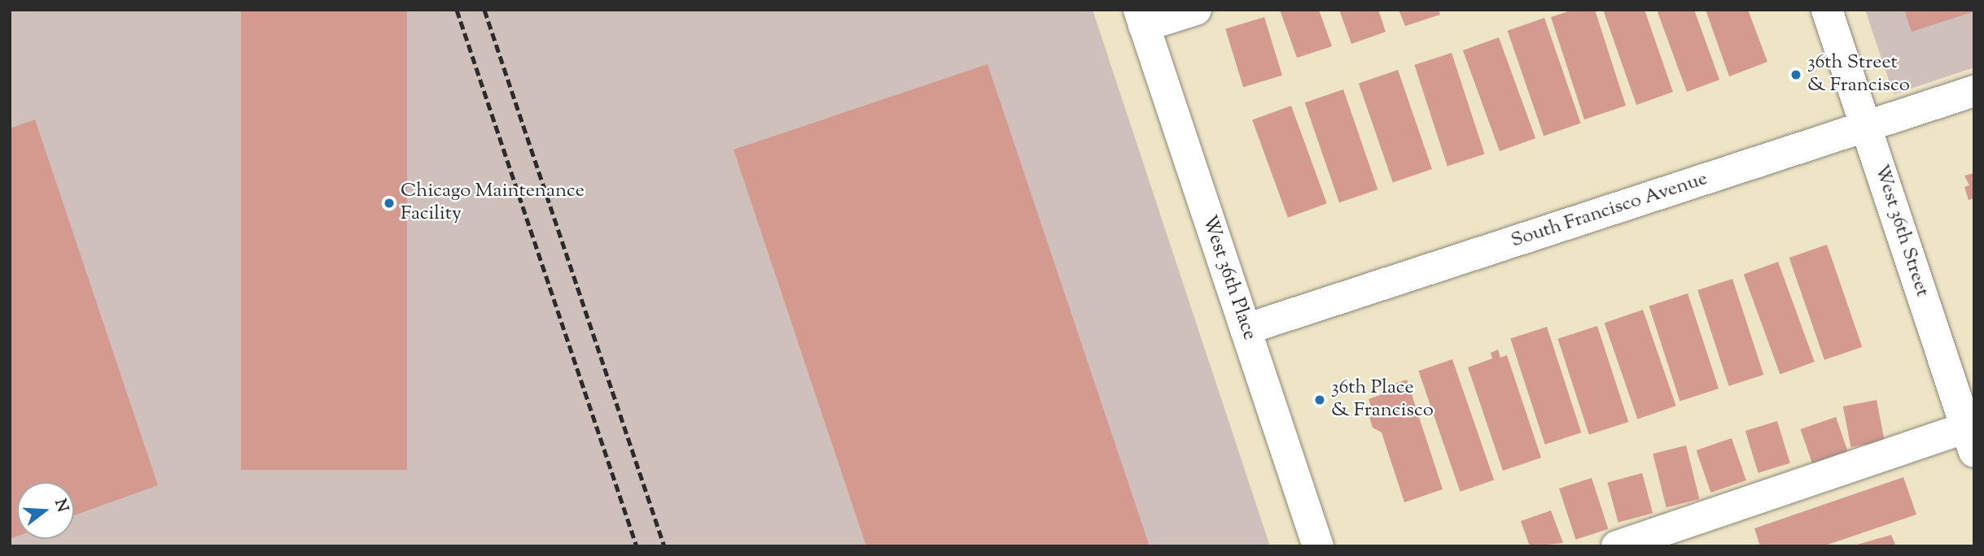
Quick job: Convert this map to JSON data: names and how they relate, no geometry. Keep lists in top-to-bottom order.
{
  "streets": {
    "street": ["South Francisco Avenue", "West 36th Street", "West 36th Place"]
  },
  "crossings": [
    ["South Francisco Avenue", "West 36th Street"],
    ["South Francisco Avenue", "West 36th Place"]
  ],
  "places": ["36th Street & Francisco", "Chicago Maintenance Facility", "36th Place & Francisco"],
  "north": "right"
}
